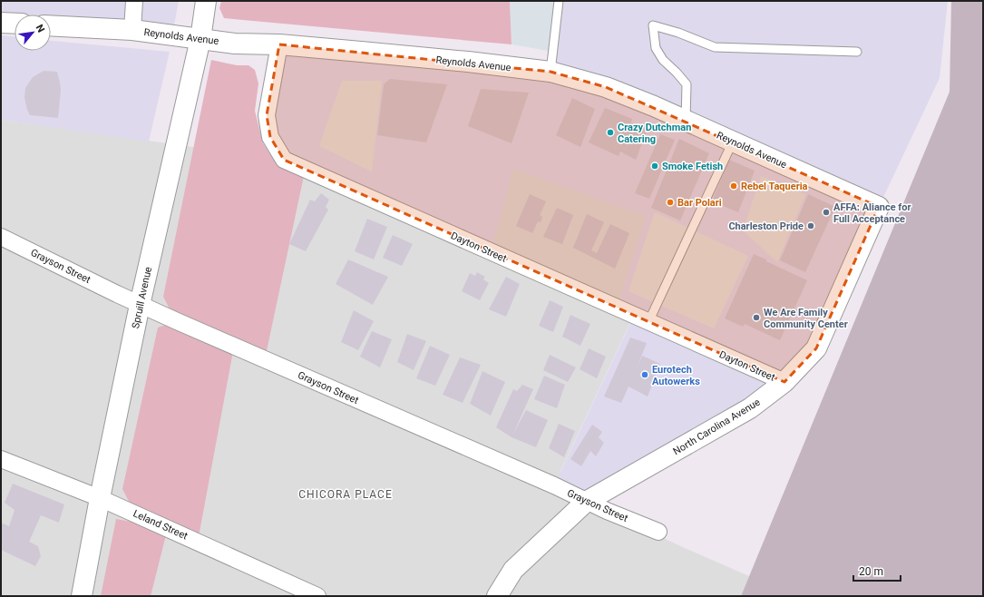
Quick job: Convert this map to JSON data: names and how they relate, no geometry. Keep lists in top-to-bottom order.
{
  "streets": {
    "street": [
      "Reynolds Avenue",
      "Dayton Street",
      "Grayson Street",
      "Spruill Avenue",
      "North Carolina Avenue",
      "Leland Street"
    ]
  },
  "crossings": [
    ["Reynolds Avenue", "Dayton Street"],
    ["Reynolds Avenue", "Spruill Avenue"],
    ["Reynolds Avenue", "North Carolina Avenue"],
    ["Dayton Street", "North Carolina Avenue"],
    ["Grayson Street", "Spruill Avenue"],
    ["Grayson Street", "North Carolina Avenue"],
    ["Spruill Avenue", "Leland Street"]
  ],
  "districts": ["CHICORA PLACE"],
  "places": [
    "Crazy Dutchman Catering",
    "Smoke Fetish",
    "Rebel Taqueria",
    "Bar Polari",
    "AFFA: Aliance for Full Acceptance",
    "Charleston Pride",
    "We Are Family Community Center",
    "Eurotech Autowerks"
  ],
  "scale_bar": "20 m",
  "north": "top right"
}
